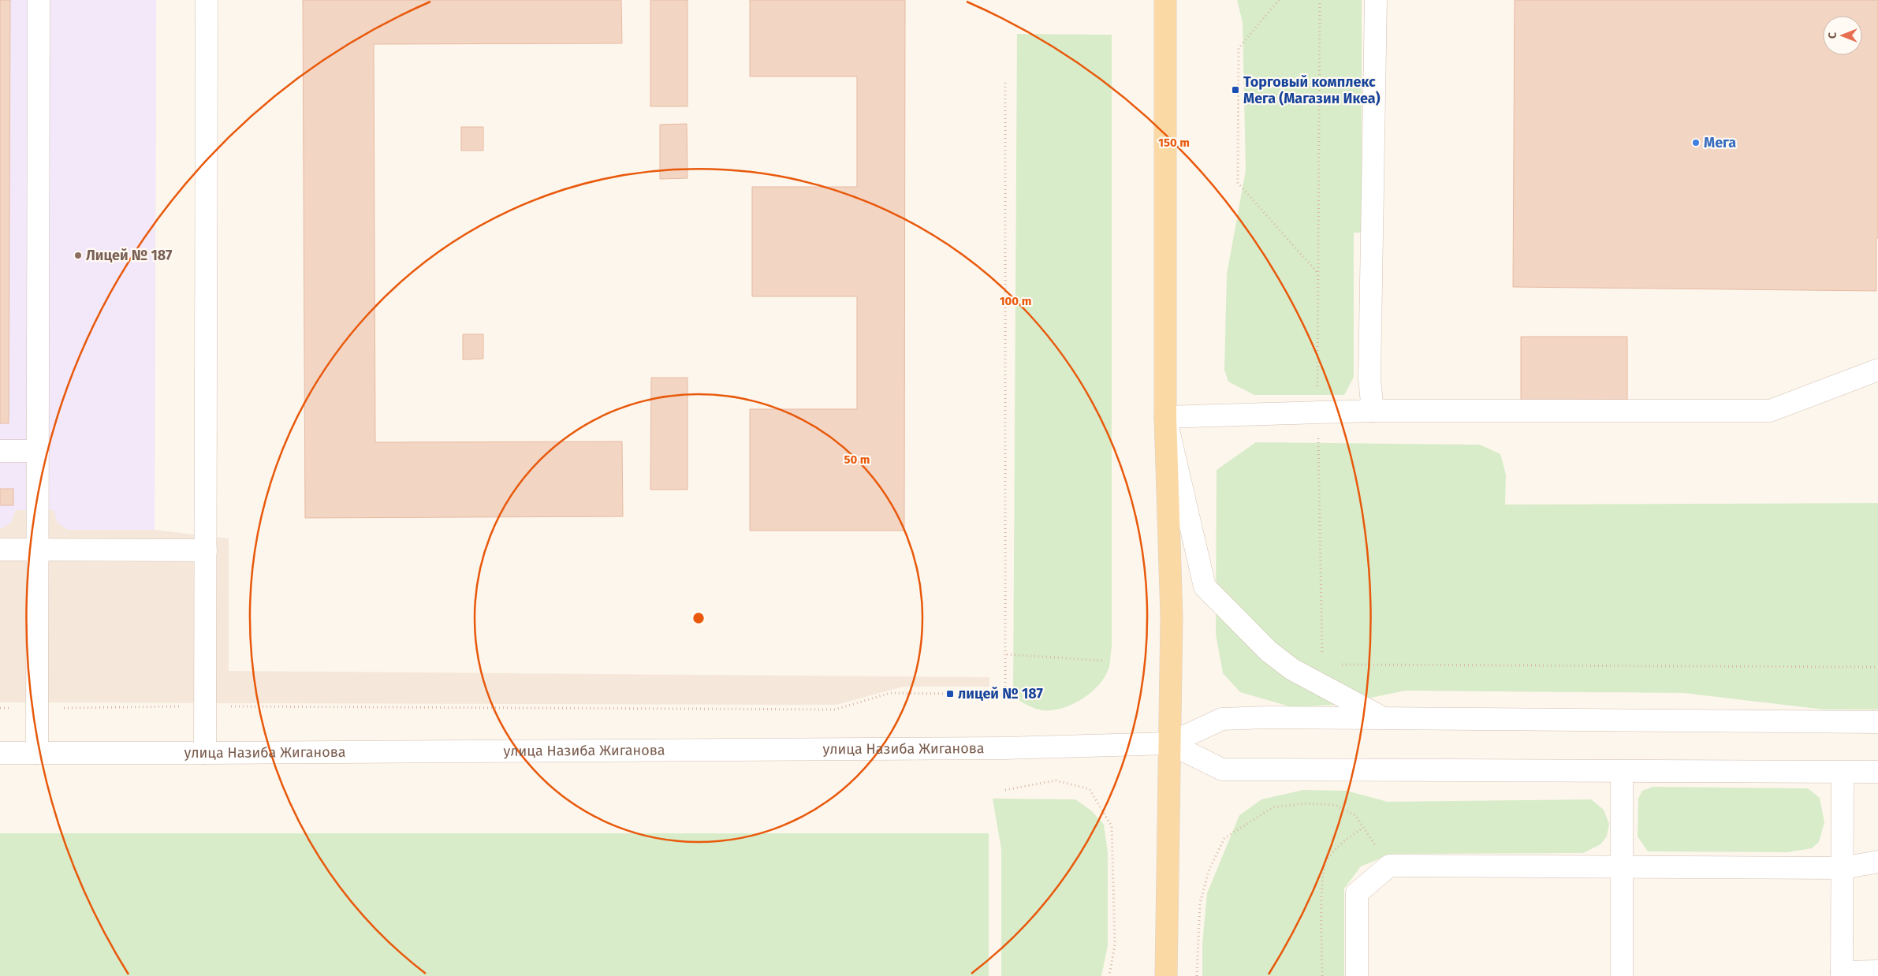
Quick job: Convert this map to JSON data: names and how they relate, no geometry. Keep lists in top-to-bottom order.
{
  "streets": {
    "street": ["улица Назиба Жиганова"]
  },
  "places": {
    "transit": ["Торговый комплекс Мега (Магазин Икеа)", "лицей № 187"],
    "other": ["Мега", "Лицей № 187"]
  },
  "north": "left",
  "rings": ["150 m", "100 m", "50 m"]
}
